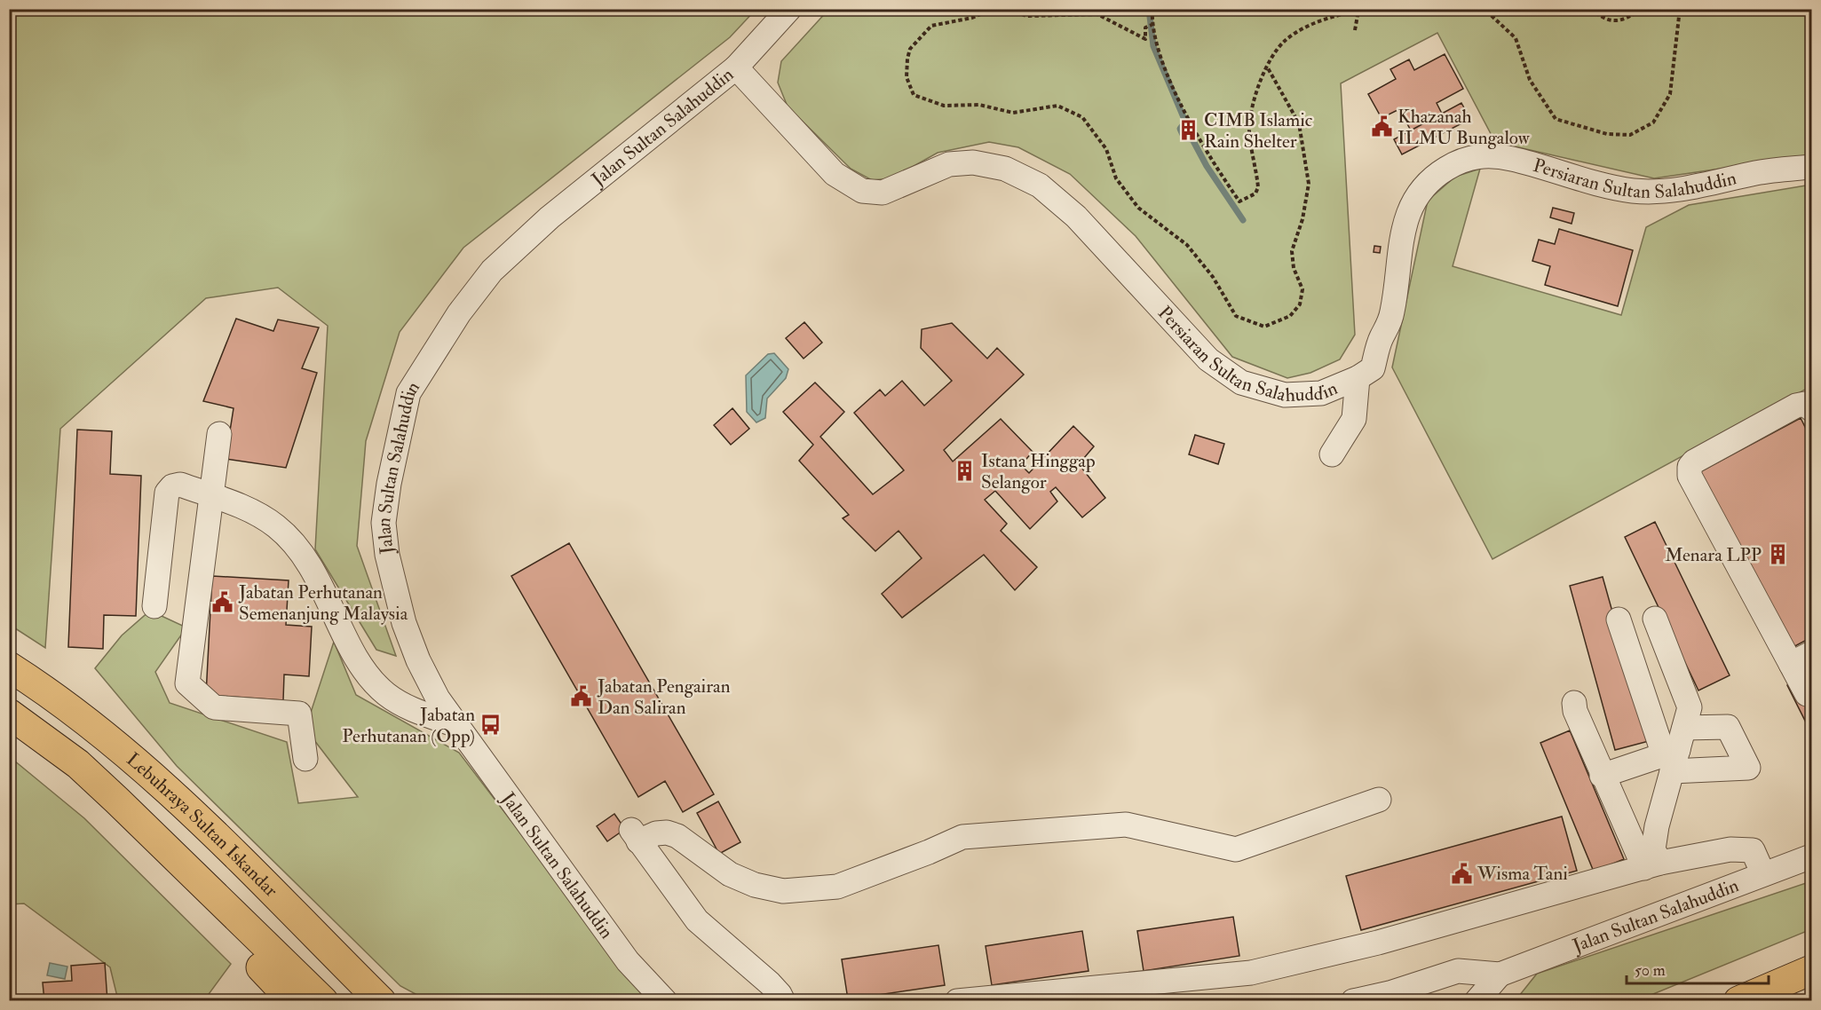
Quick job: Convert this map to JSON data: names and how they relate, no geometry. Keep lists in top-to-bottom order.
{
  "streets": {
    "main road": ["Lebuhraya Sultan Iskandar"],
    "street": ["Jalan Sultan Salahuddin", "Persiaran Sultan Salahuddin"]
  },
  "crossings": [
    ["Jalan Sultan Salahuddin", "Persiaran Sultan Salahuddin"]
  ],
  "places": {
    "public building": [
      "Khazanah ILMU Bungalow",
      "Jabatan Perhutanan Semenanjung Malaysia",
      "Jabatan Pengairan Dan Saliran",
      "Wisma Tani"
    ],
    "building": ["CIMB Islamic Rain Shelter", "Istana Hinggap Selangor", "Menara LPP"],
    "bus stop": ["Jabatan Perhutanan (Opp)"]
  },
  "scale_bar": "50 m"
}
